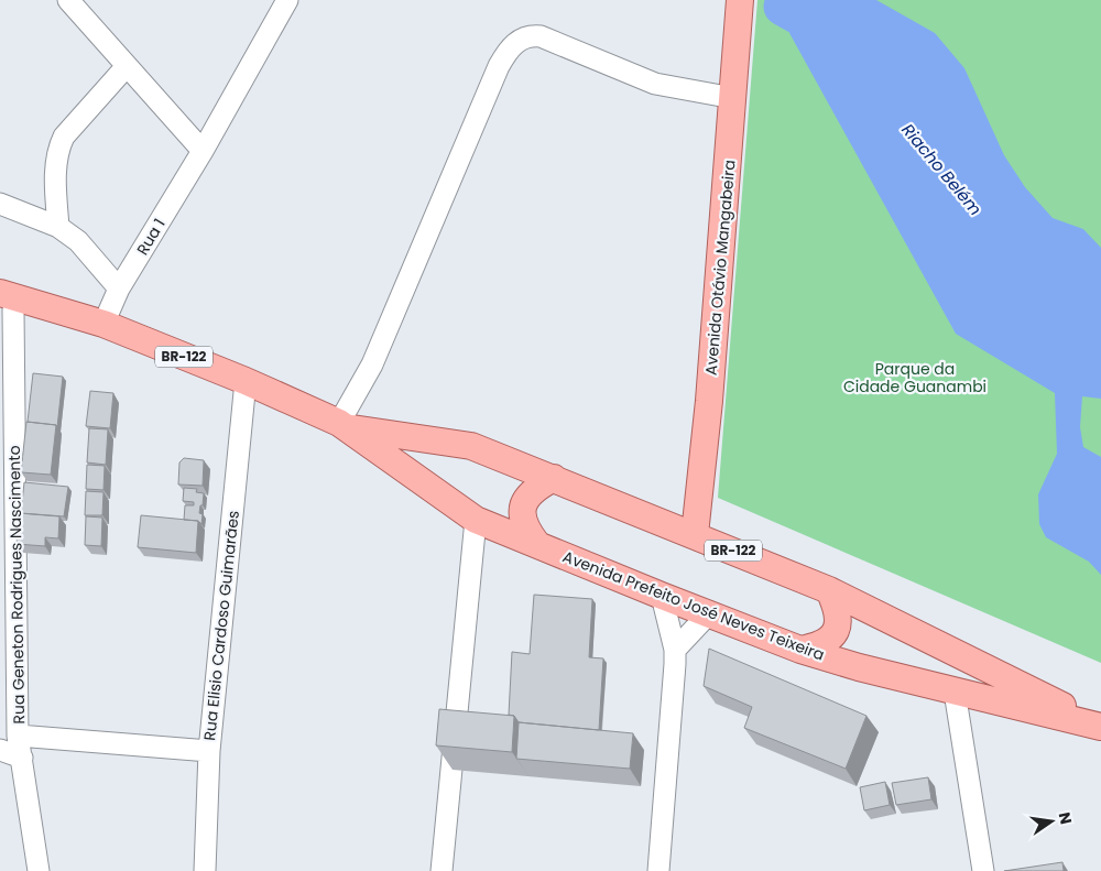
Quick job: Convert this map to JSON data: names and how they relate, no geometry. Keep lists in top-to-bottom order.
{
  "streets": {
    "main road": ["Avenida Otávio Mangabeira", "BR-122", "Avenida Prefeito José Neves Teixeira"],
    "street": ["Rua 1", "Rua Geneton Rodrigues Nascimento", "Rua Elisio Cardoso Guimarães"]
  },
  "crossings": [
    ["Rua 1", "Avenida Prefeito José Neves Teixeira"],
    ["Avenida Otávio Mangabeira", "Avenida Prefeito José Neves Teixeira"],
    ["Rua Geneton Rodrigues Nascimento", "Avenida Prefeito José Neves Teixeira"],
    ["Avenida Prefeito José Neves Teixeira", "Rua Elisio Cardoso Guimarães"]
  ],
  "water": ["Riacho Belém"],
  "parks": ["Parque da Cidade Guanambi"],
  "north": "right"
}
